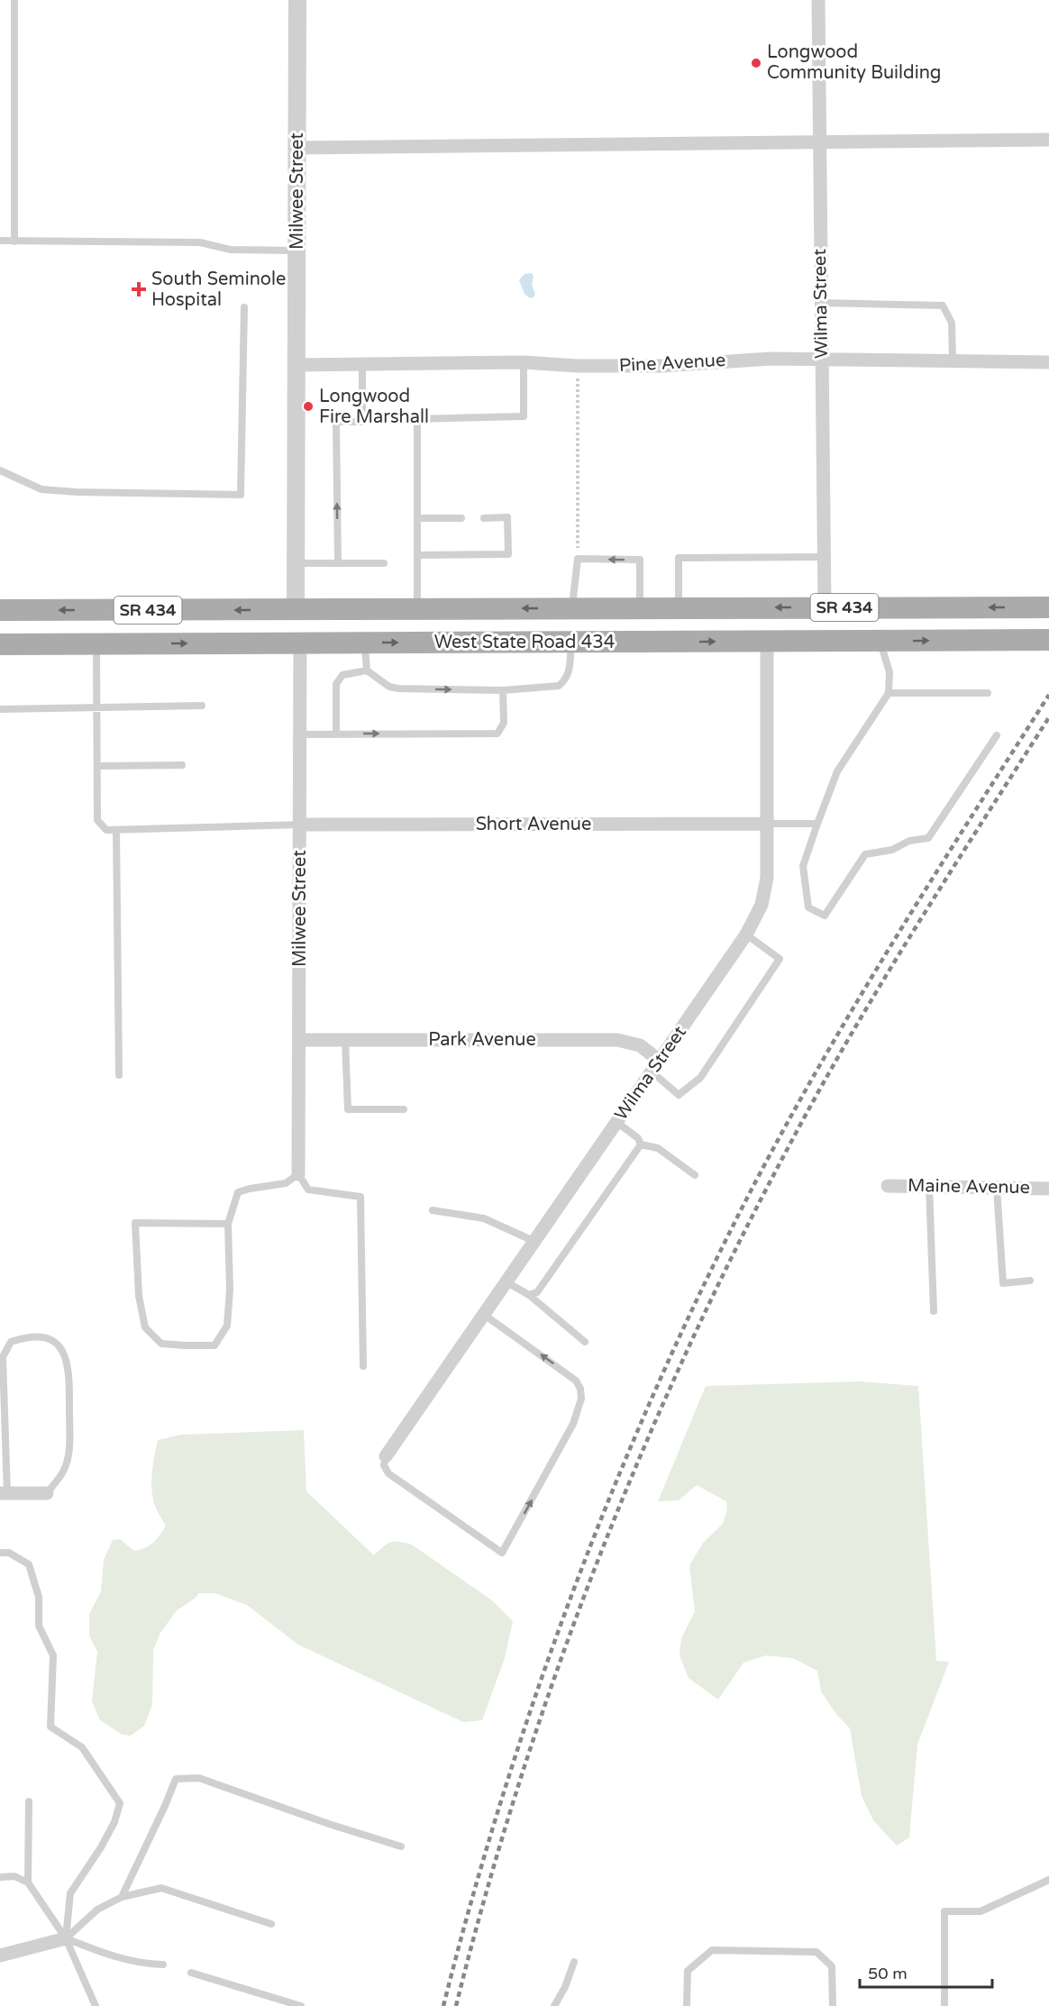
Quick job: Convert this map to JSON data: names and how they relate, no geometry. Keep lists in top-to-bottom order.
{
  "streets": {
    "main road": ["SR 434", "West State Road 434"],
    "street": [
      "Milwee Street",
      "Wilma Street",
      "Pine Avenue",
      "Short Avenue",
      "Park Avenue",
      "Maine Avenue"
    ]
  },
  "crossings": [
    ["Milwee Street", "Pine Avenue"],
    ["Milwee Street", "West State Road 434"],
    ["Milwee Street", "Short Avenue"],
    ["Milwee Street", "Park Avenue"],
    ["Wilma Street", "Pine Avenue"],
    ["Wilma Street", "West State Road 434"],
    ["Wilma Street", "Short Avenue"],
    ["Wilma Street", "Park Avenue"]
  ],
  "places": {
    "other": ["Longwood Community Building", "Longwood Fire Marshall"],
    "health": ["South Seminole Hospital"]
  },
  "scale_bar": "50 m"
}
